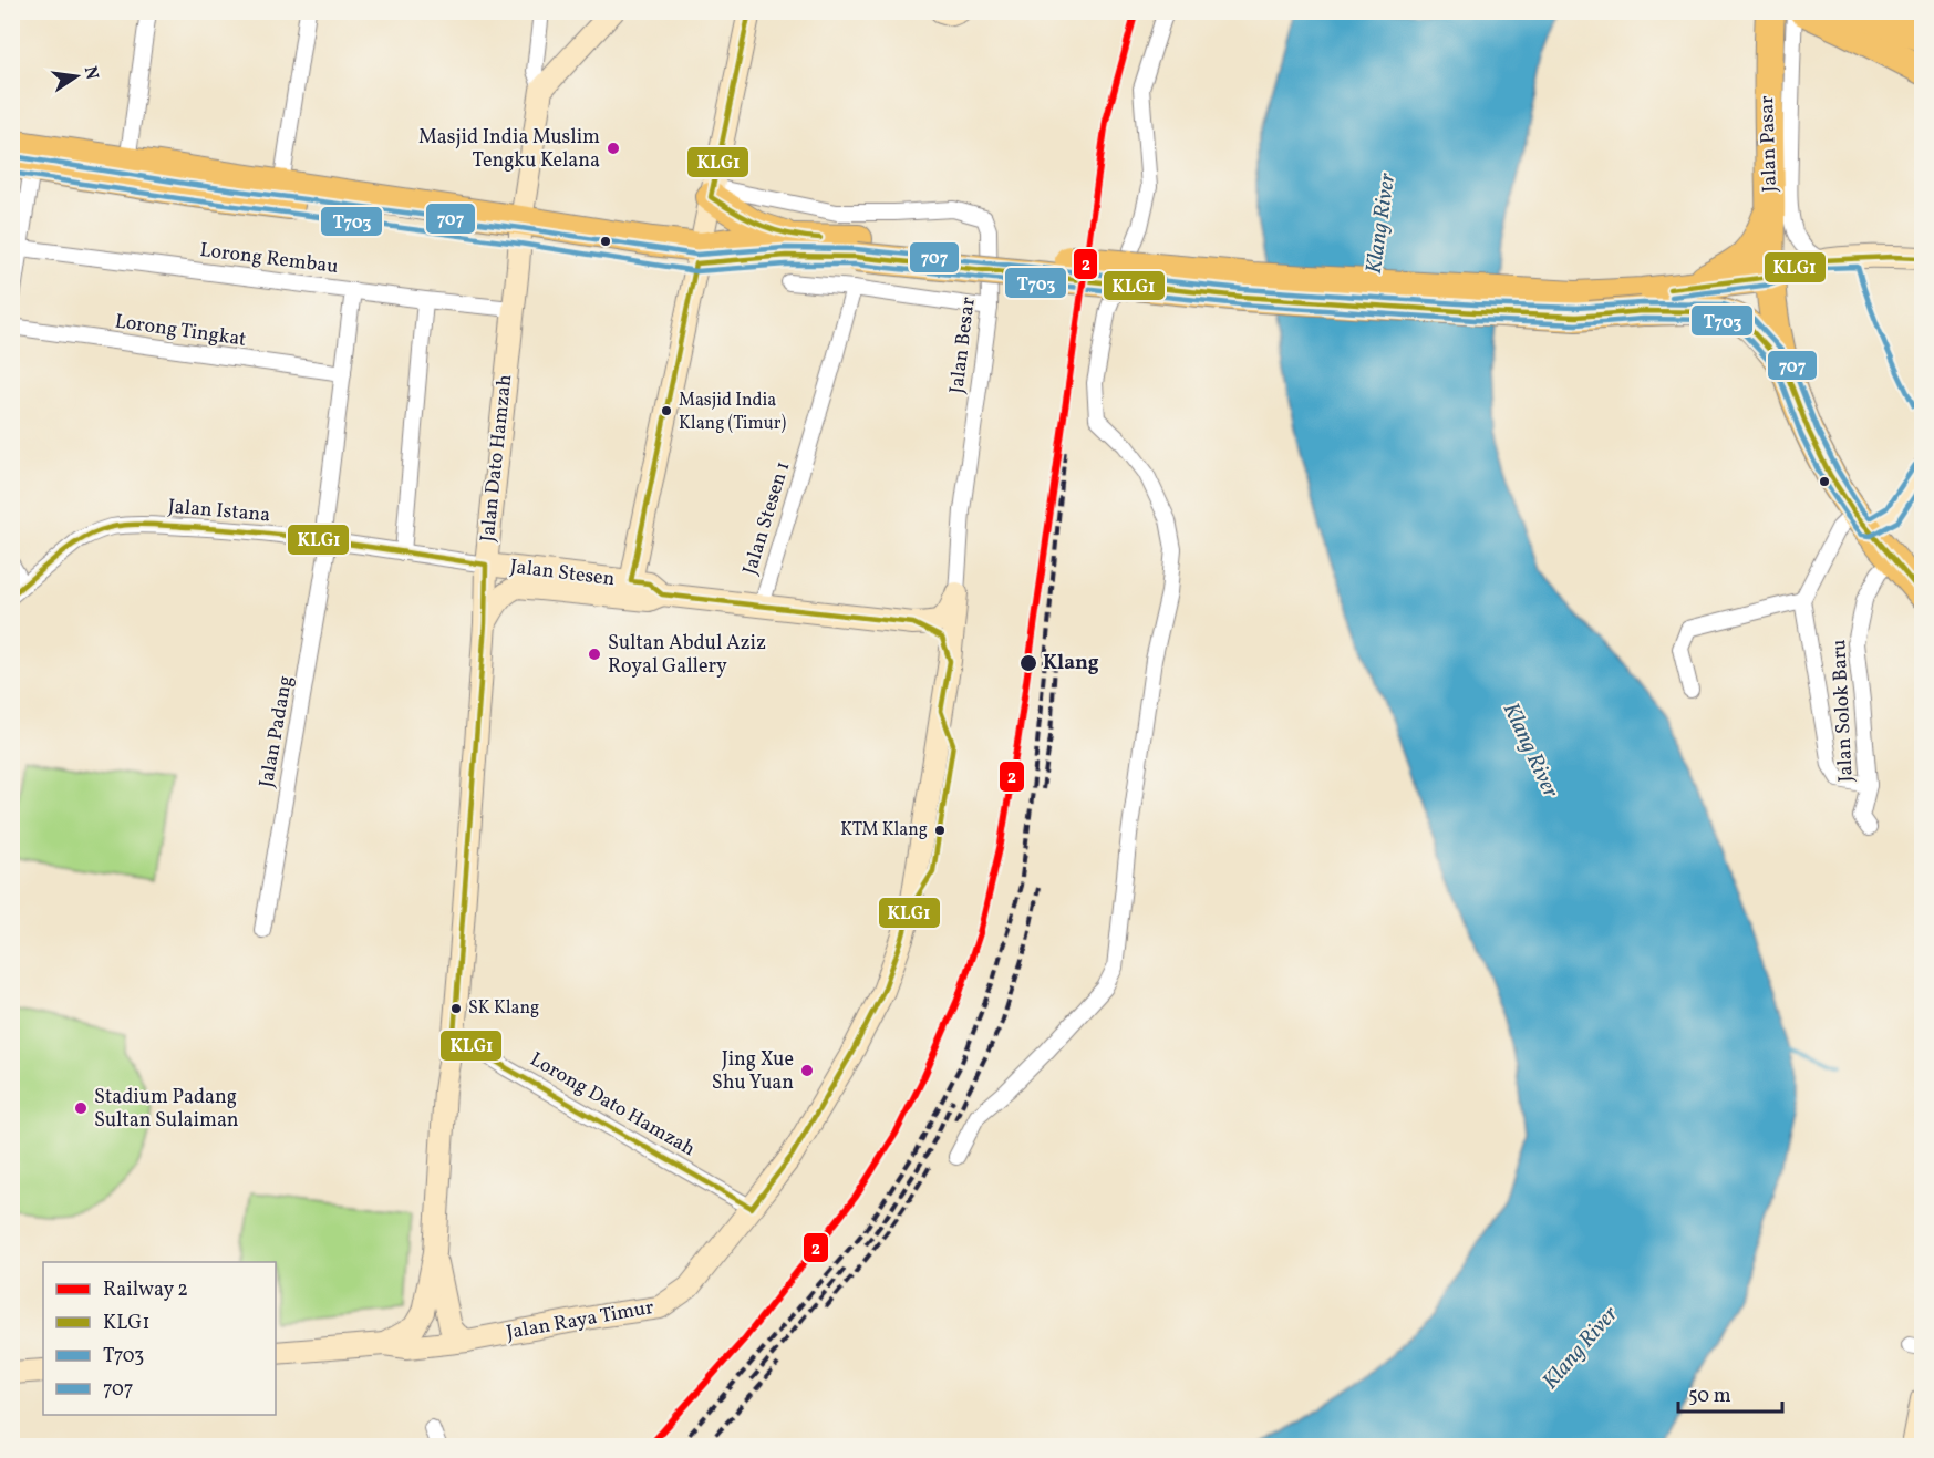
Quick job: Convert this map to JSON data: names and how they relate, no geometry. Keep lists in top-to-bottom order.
{
  "streets": {
    "highway": ["Jalan Pasar"],
    "main road": ["Jalan Dato Hamzah", "Jalan Stesen", "Jalan Raya Timur"],
    "street": [
      "Lorong Rembau",
      "Lorong Tingkat",
      "Jalan Besar",
      "Jalan Istana",
      "Jalan Stesen 1",
      "Jalan Solok Baru",
      "Jalan Padang",
      "Lorong Dato Hamzah"
    ]
  },
  "crossings": [
    ["Lorong Rembau", "Jalan Dato Hamzah"],
    ["Jalan Besar", "Jalan Stesen"],
    ["Jalan Besar", "Jalan Raya Timur"],
    ["Jalan Dato Hamzah", "Jalan Istana"],
    ["Jalan Dato Hamzah", "Jalan Stesen"],
    ["Jalan Dato Hamzah", "Lorong Dato Hamzah"],
    ["Jalan Istana", "Jalan Stesen"],
    ["Jalan Istana", "Jalan Padang"],
    ["Jalan Stesen 1", "Jalan Stesen"],
    ["Jalan Stesen", "Jalan Raya Timur"],
    ["Lorong Dato Hamzah", "Jalan Raya Timur"]
  ],
  "water": ["Klang River"],
  "places": [
    "Masjid India Muslim Tengku Kelana",
    "Masjid India Klang (Timur)",
    "Sultan Abdul Aziz Royal Gallery",
    "Klang",
    "KTM Klang",
    "SK Klang",
    "Jing Xue Shu Yuan",
    "Stadium Padang Sultan Sulaiman"
  ],
  "lines": [
    "rail line 2",
    "transit line KLG1",
    "transit line 707",
    "transit line T703"
  ],
  "legend": [
    "Railway 2",
    "KLG1",
    "T703",
    "707"
  ],
  "scale_bar": "50 m",
  "north": "right"
}
